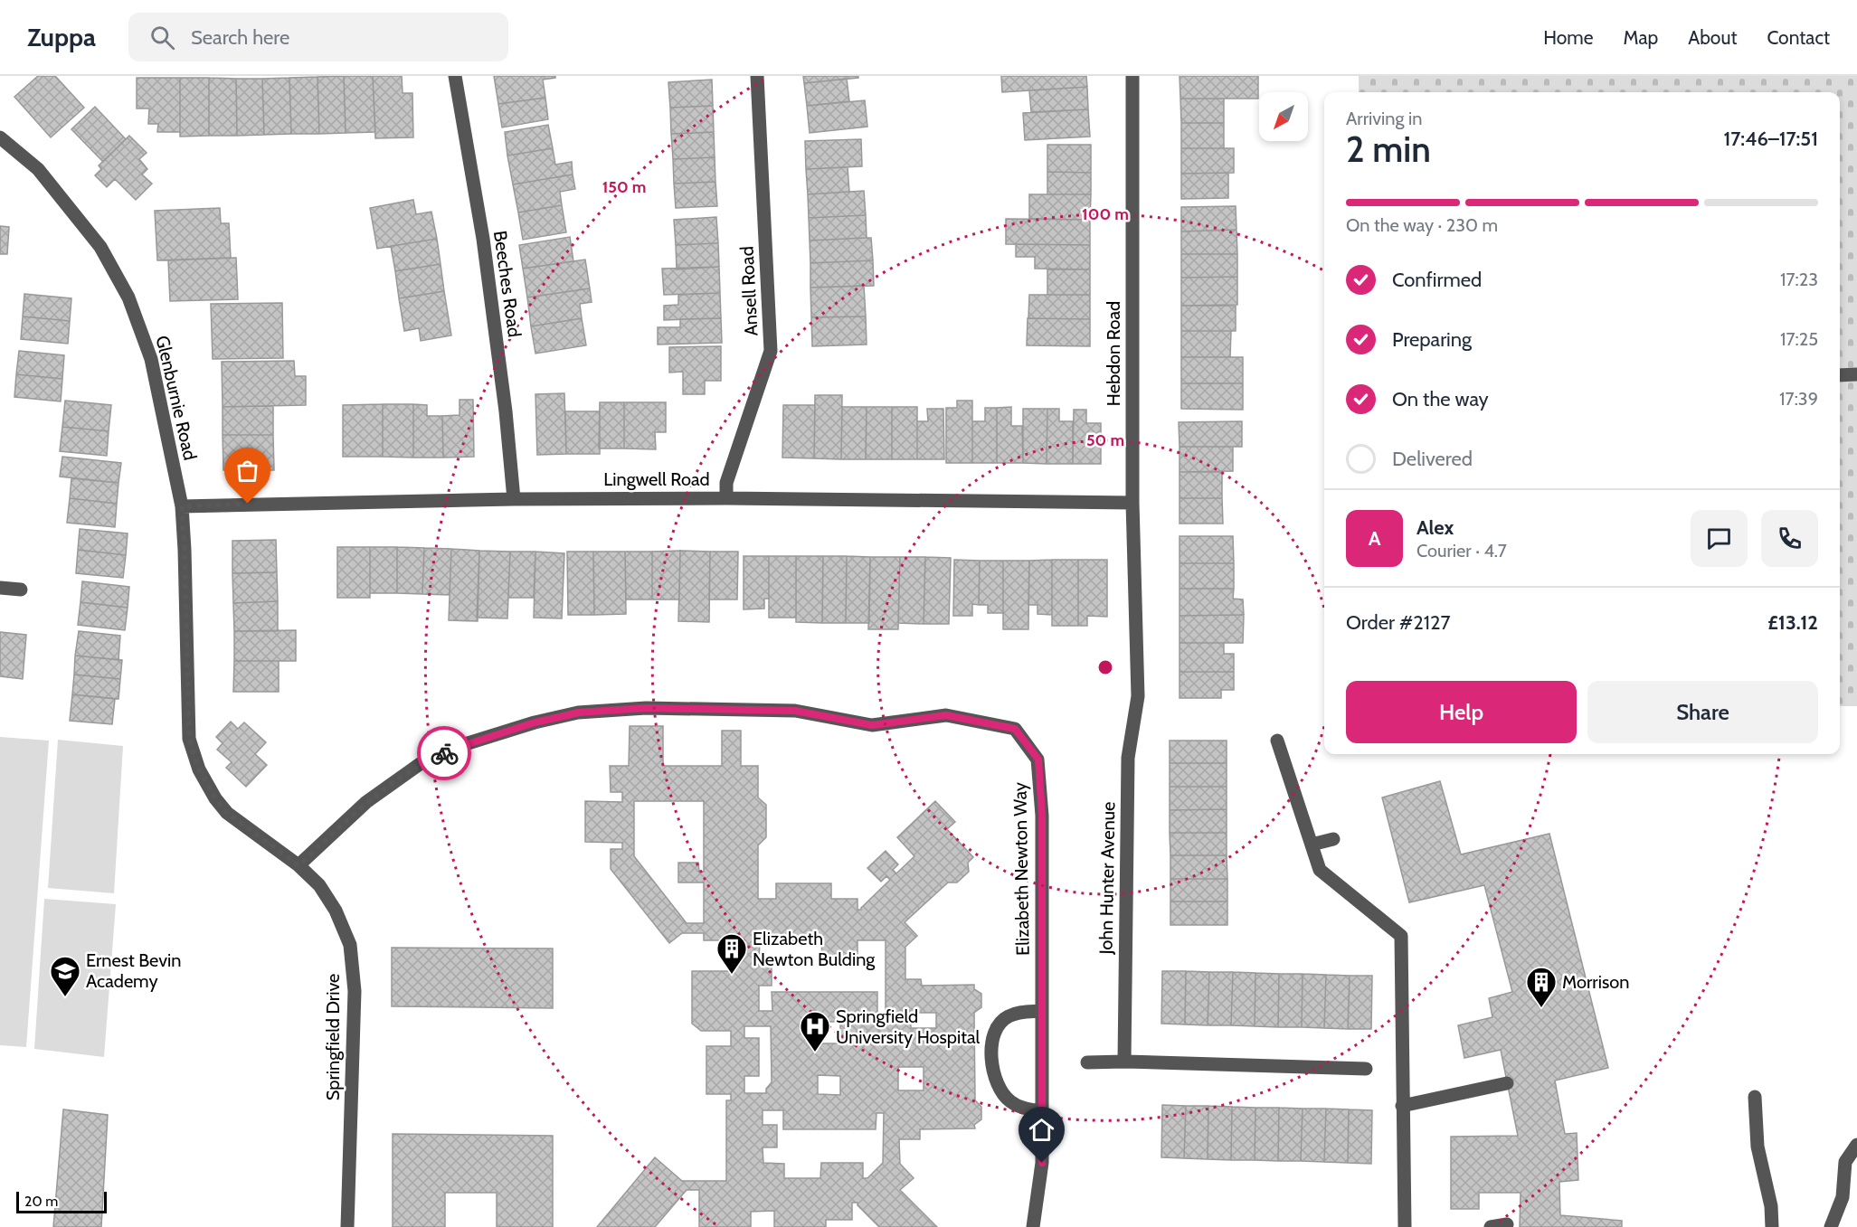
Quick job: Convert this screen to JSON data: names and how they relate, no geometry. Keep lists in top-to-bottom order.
{
  "streets": {
    "street": [
      "Beeches Road",
      "Ansell Road",
      "Hebdon Road",
      "Glenburnie Road",
      "Lingwell Road",
      "Elizabeth Newton Way",
      "John Hunter Avenue",
      "Springfield Drive"
    ]
  },
  "crossings": [
    ["Beeches Road", "Lingwell Road"],
    ["Ansell Road", "Lingwell Road"],
    ["Hebdon Road", "Lingwell Road"],
    ["Hebdon Road", "John Hunter Avenue"],
    ["Glenburnie Road", "Lingwell Road"],
    ["Glenburnie Road", "Springfield Drive"],
    ["Elizabeth Newton Way", "Springfield Drive"]
  ],
  "places": {
    "building": ["Elizabeth Newton Bulding", "Morrison"],
    "school or university": ["Ernest Bevin Academy"],
    "hospital": ["Springfield University Hospital"]
  },
  "scale_bar": "20 m",
  "north": "bottom left",
  "page": {
    "header": "Zuppa",
    "search": "Search here",
    "nav": [
      "Home",
      "Map",
      "About",
      "Contact"
    ],
    "heading": ["2 min", "Arriving in", "17:46–17:51"],
    "panel": [
      "Alex",
      "Courier · 4.7",
      "Order #2127",
      "£13.12"
    ],
    "bar": "On the way · 230 m",
    "list": [
      ["Confirmed", "17:23"],
      ["Preparing", "17:25"],
      ["On the way", "17:39"],
      "Delivered"
    ],
    "round": "A",
    "buttons": ["Help", "Share"],
    "scale": "20 m"
  },
  "rings": ["150 m", "100 m", "50 m"]
}
